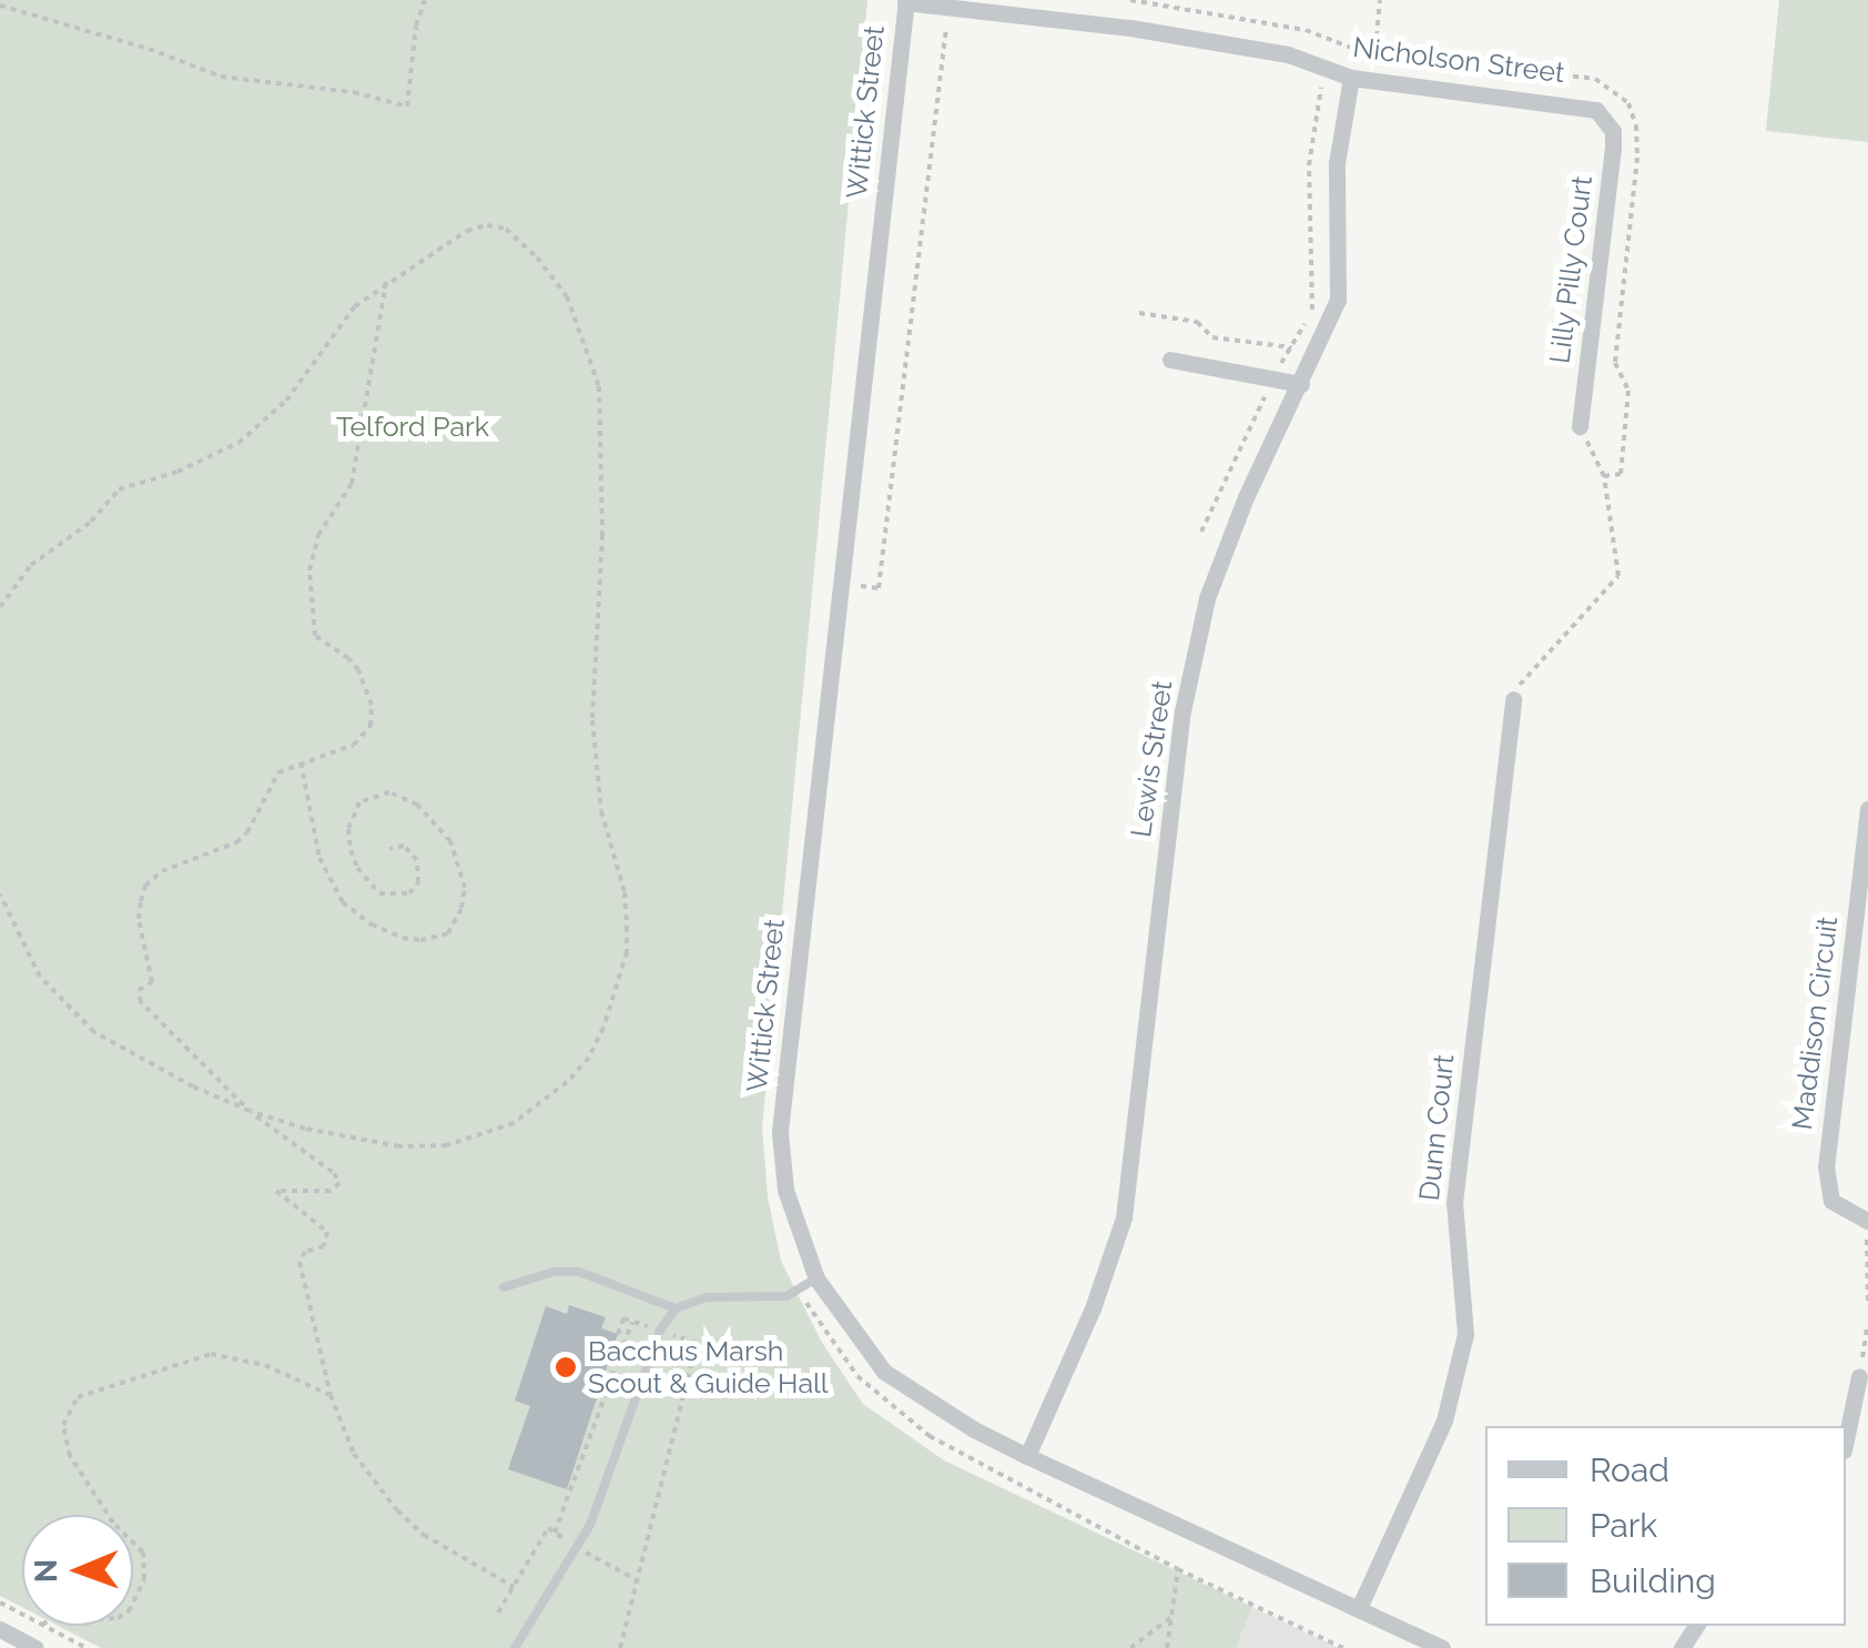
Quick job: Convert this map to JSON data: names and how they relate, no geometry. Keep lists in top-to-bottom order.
{
  "streets": {
    "street": [
      "Nicholson Street",
      "Wittick Street",
      "Lilly Pilly Court",
      "Lewis Street",
      "Maddison Circuit",
      "Dunn Court"
    ]
  },
  "crossings": [
    ["Nicholson Street", "Wittick Street"],
    ["Nicholson Street", "Lilly Pilly Court"],
    ["Nicholson Street", "Lewis Street"],
    ["Wittick Street", "Lewis Street"],
    ["Wittick Street", "Dunn Court"]
  ],
  "parks": ["Telford Park"],
  "places": ["Bacchus Marsh Scout & Guide Hall"],
  "legend": ["Road", "Park", "Building"],
  "north": "left"
}
